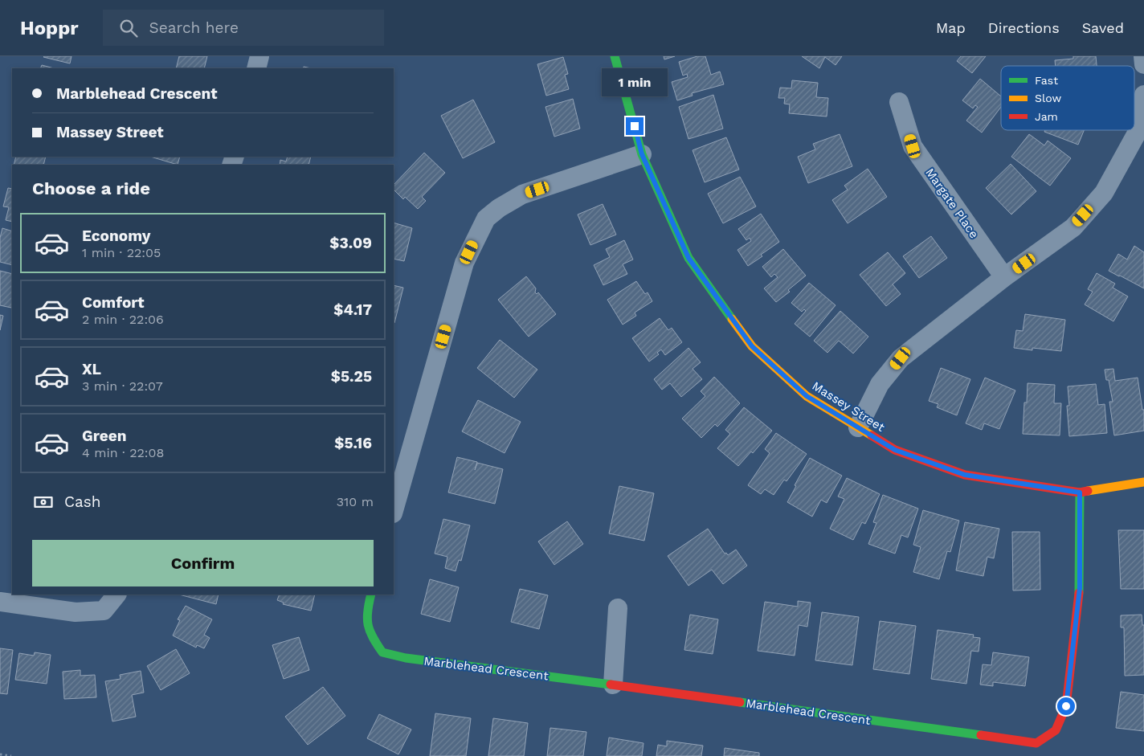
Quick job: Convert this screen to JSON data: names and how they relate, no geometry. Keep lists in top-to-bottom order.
{
  "streets": {
    "street": ["Margate Place", "Massey Street", "Marblehead Crescent"]
  },
  "crossings": [
    ["Massey Street", "Marblehead Crescent"]
  ],
  "legend": ["Fast", "Slow", "Jam"],
  "page": {
    "header": "Hoppr",
    "search": "Search here",
    "nav": ["Map", "Directions", "Saved"],
    "bubble": "1 min",
    "banner": ["Marblehead Crescent", "Massey Street"],
    "heading": "Choose a ride",
    "list": [
      {
        "name": "Economy",
        "note": "1 min · 22:05",
        "value": "$3.09"
      },
      {
        "name": "Comfort",
        "note": "2 min · 22:06",
        "value": "$4.17"
      },
      {
        "name": "XL",
        "note": "3 min · 22:07",
        "value": "$5.25"
      },
      {
        "name": "Green",
        "note": "4 min · 22:08",
        "value": "$5.16"
      }
    ],
    "pay": ["Cash", "310 m"],
    "buttons": "Confirm"
  }
}
